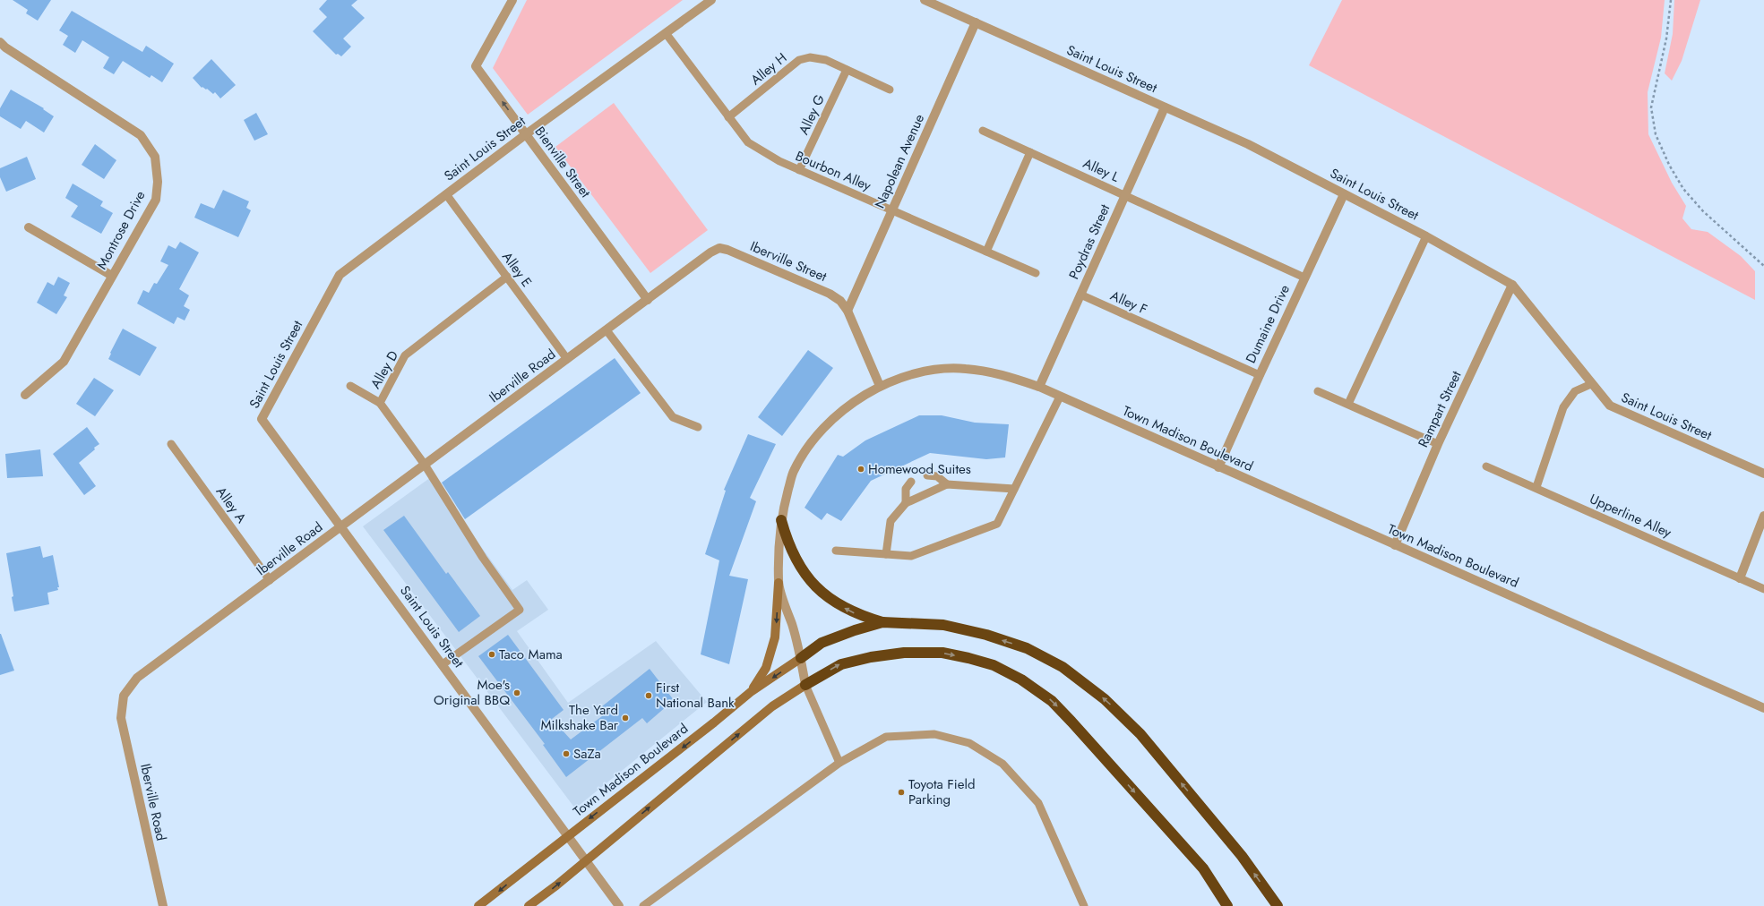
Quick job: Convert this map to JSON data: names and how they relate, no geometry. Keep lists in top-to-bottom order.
{
  "streets": {
    "main road": ["Town Madison Boulevard"],
    "street": [
      "Saint Louis Street",
      "Napolean Avenue",
      "Bienville Street",
      "Montrose Drive",
      "Poydras Street",
      "Iberville Street",
      "Dumaine Drive",
      "Iberville Road",
      "Rampart Street"
    ],
    "lane": [
      "Alley H",
      "Alley G",
      "Alley L",
      "Bourbon Alley",
      "Alley E",
      "Alley F",
      "Alley D",
      "Alley A",
      "Upperline Alley"
    ]
  },
  "crossings": [
    ["Alley H", "Alley G"],
    ["Alley H", "Bourbon Alley"],
    ["Saint Louis Street", "Napolean Avenue"],
    ["Saint Louis Street", "Bienville Street"],
    ["Saint Louis Street", "Bourbon Alley"],
    ["Saint Louis Street", "Poydras Street"],
    ["Saint Louis Street", "Alley E"],
    ["Saint Louis Street", "Dumaine Drive"],
    ["Saint Louis Street", "Alley D"],
    ["Saint Louis Street", "Iberville Road"],
    ["Saint Louis Street", "Rampart Street"],
    ["Saint Louis Street", "Town Madison Boulevard"],
    ["Alley G", "Bourbon Alley"],
    ["Napolean Avenue", "Bourbon Alley"],
    ["Napolean Avenue", "Iberville Street"],
    ["Bienville Street", "Iberville Street"],
    ["Bienville Street", "Iberville Road"],
    ["Alley L", "Poydras Street"],
    ["Alley L", "Dumaine Drive"],
    ["Poydras Street", "Alley F"],
    ["Poydras Street", "Town Madison Boulevard"],
    ["Iberville Street", "Iberville Road"],
    ["Iberville Street", "Town Madison Boulevard"],
    ["Alley E", "Alley D"],
    ["Alley E", "Iberville Road"],
    ["Alley F", "Dumaine Drive"],
    ["Dumaine Drive", "Town Madison Boulevard"],
    ["Alley D", "Iberville Road"],
    ["Iberville Road", "Alley A"],
    ["Rampart Street", "Town Madison Boulevard"]
  ],
  "one_way": ["Bienville Street"],
  "places": [
    "Homewood Suites",
    "Taco Mama",
    "Moe's Original BBQ",
    "First National Bank",
    "The Yard Milkshake Bar",
    "SaZa",
    "Toyota Field Parking"
  ]
}
